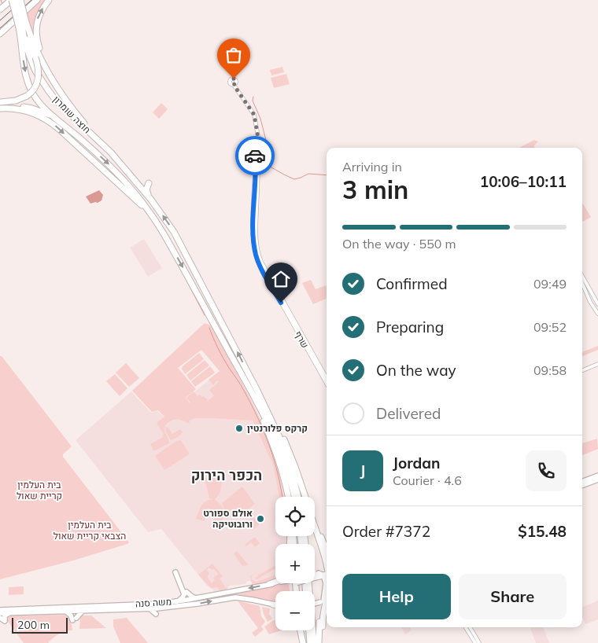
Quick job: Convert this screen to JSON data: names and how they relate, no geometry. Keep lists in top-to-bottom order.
{
  "streets": {
    "highway": ["חוצה שומרון"],
    "main road": ["משה סנה"],
    "street": ["שרף"]
  },
  "districts": ["הכפר הירוק"],
  "parks": ["בית העלמין קריית שאול", "בית העלמין הצבאי קריית שאול"],
  "places": ["קרקס פלורנטין", "אולם ספורט ורובוטיקה"],
  "scale_bar": "200 m",
  "page": {
    "heading": ["3 min", "Arriving in", "10:06–10:11"],
    "panel": [
      "Jordan",
      "Courier · 4.6",
      "Order #7372",
      "$15.48"
    ],
    "bar": "On the way · 550 m",
    "list": [
      ["Confirmed", "09:49"],
      ["Preparing", "09:52"],
      ["On the way", "09:58"],
      "Delivered"
    ],
    "round": "J",
    "map_buttons": ["+", "−"],
    "buttons": ["Help", "Share"],
    "scale": "200 m"
  }
}
